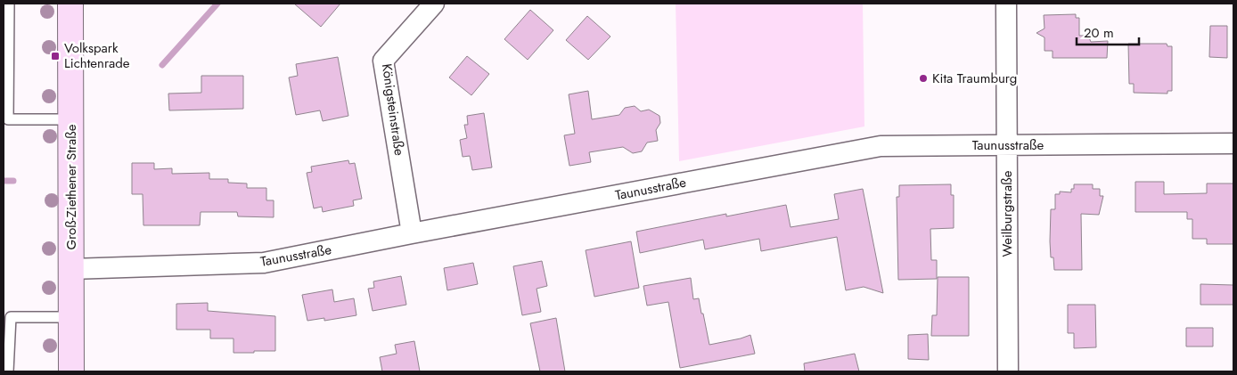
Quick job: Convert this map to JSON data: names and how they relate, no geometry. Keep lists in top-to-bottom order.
{
  "streets": {
    "street": [
      "Königsteinstraße",
      "Taunusstraße",
      "Groß-Ziethener Straße",
      "Weilburgstraße"
    ]
  },
  "crossings": [
    ["Königsteinstraße", "Taunusstraße"],
    ["Taunusstraße", "Groß-Ziethener Straße"],
    ["Taunusstraße", "Weilburgstraße"]
  ],
  "places": {
    "transit": ["Volkspark Lichtenrade"],
    "other": ["Kita Traumburg"]
  },
  "scale_bar": "20 m"
}
